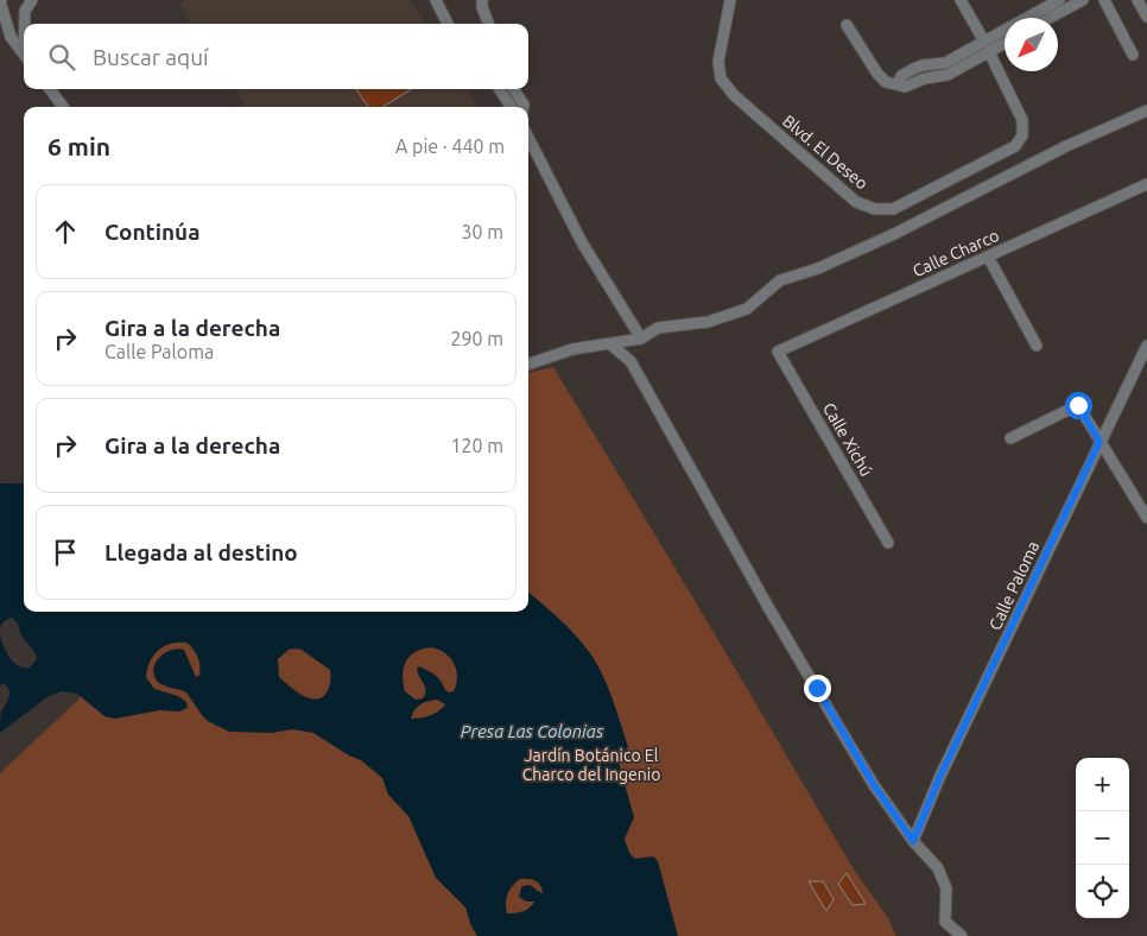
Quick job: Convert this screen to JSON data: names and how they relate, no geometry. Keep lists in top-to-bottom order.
{
  "streets": {
    "street": [
      "Blvd. El Deseo",
      "Calle Charco",
      "Calle Xichú",
      "Calle Paloma"
    ]
  },
  "crossings": [
    ["Calle Charco", "Calle Xichú"]
  ],
  "water": ["Presa Las Colonias"],
  "parks": ["Jardín Botánico El Charco del Ingenio"],
  "north": "bottom left",
  "page": {
    "search": "Buscar aquí",
    "heading": ["6 min", "A pie · 440 m"],
    "list": [
      ["Continúa", "30 m"],
      ["Gira a la derecha", "Calle Paloma", "290 m"],
      ["Gira a la derecha", "120 m"],
      "Llegada al destino"
    ],
    "map_buttons": ["+", "−"]
  }
}
